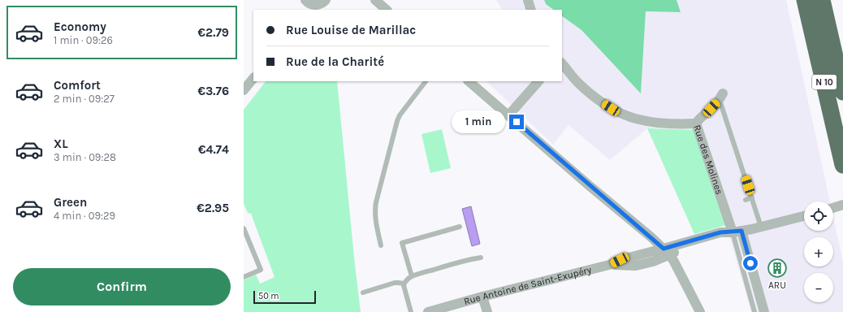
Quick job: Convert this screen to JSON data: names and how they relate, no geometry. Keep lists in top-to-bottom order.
{
  "streets": {
    "highway": ["N 10"],
    "street": ["Rue des Molines", "Rue Antoine de Saint-Exupéry"]
  },
  "crossings": [
    ["Rue des Molines", "Rue Antoine de Saint-Exupéry"]
  ],
  "places": {
    "building": ["ARU"]
  },
  "scale_bar": "50 m",
  "page": {
    "list": [
      {
        "name": "Economy",
        "note": "1 min · 09:26",
        "value": "€2.79"
      },
      {
        "name": "Comfort",
        "note": "2 min · 09:27",
        "value": "€3.76"
      },
      {
        "name": "XL",
        "note": "3 min · 09:28",
        "value": "€4.74"
      },
      {
        "name": "Green",
        "note": "4 min · 09:29",
        "value": "€2.95"
      }
    ],
    "banner": ["Rue Louise de Marillac", "Rue de la Charité"],
    "bubble": "1 min",
    "map_buttons": ["+", "−"],
    "buttons": "Confirm",
    "scale": "50 m"
  }
}
